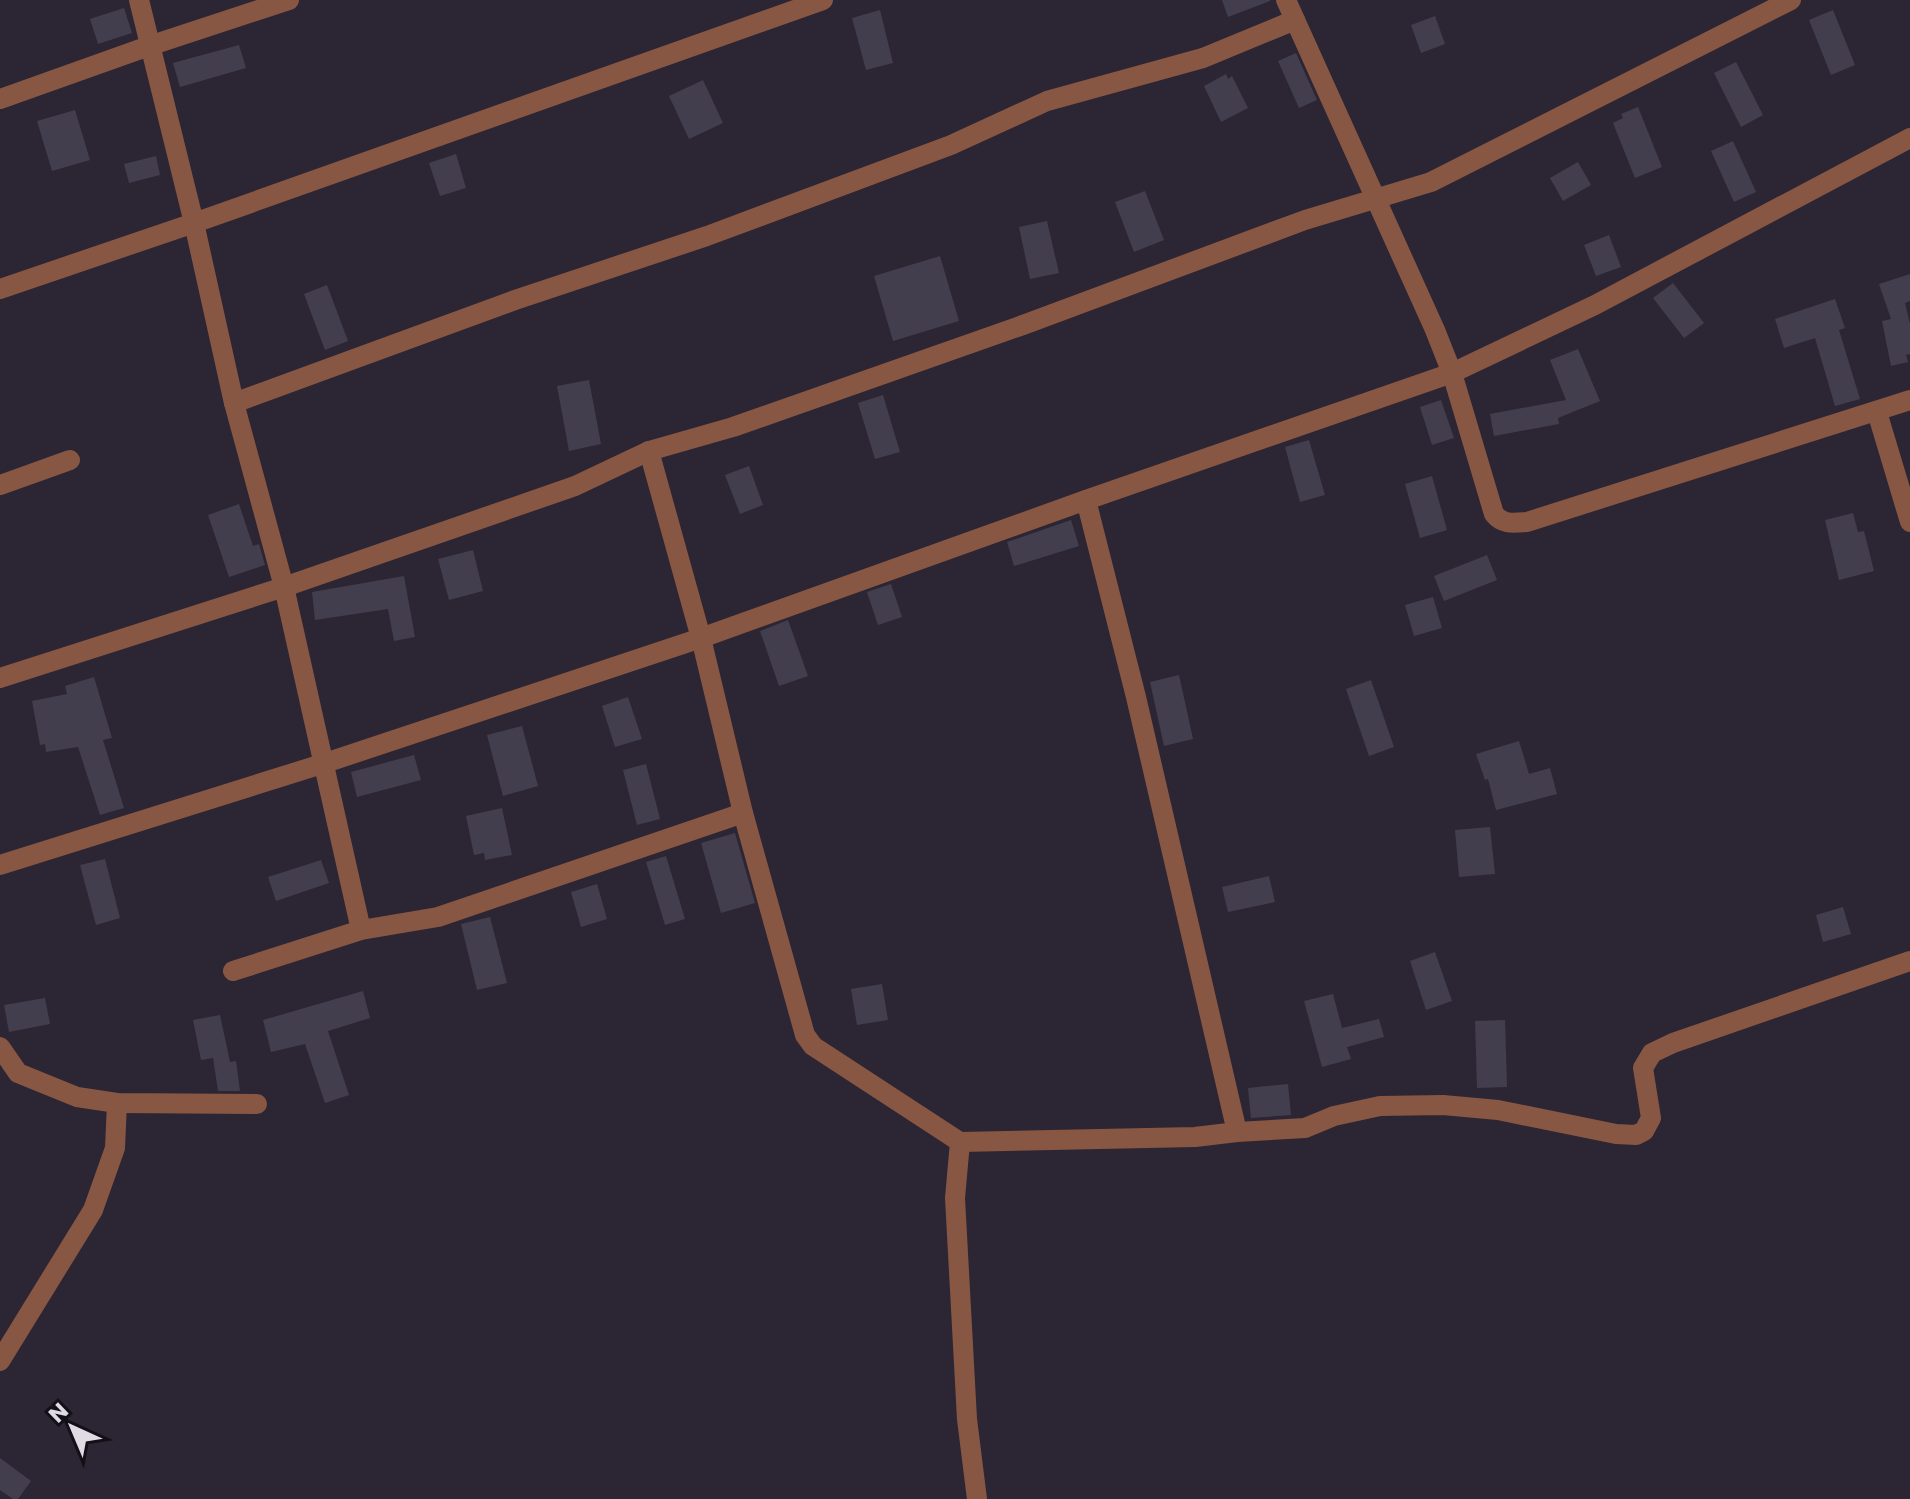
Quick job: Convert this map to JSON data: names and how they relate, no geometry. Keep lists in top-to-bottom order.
{
  "north": "top left"
}
